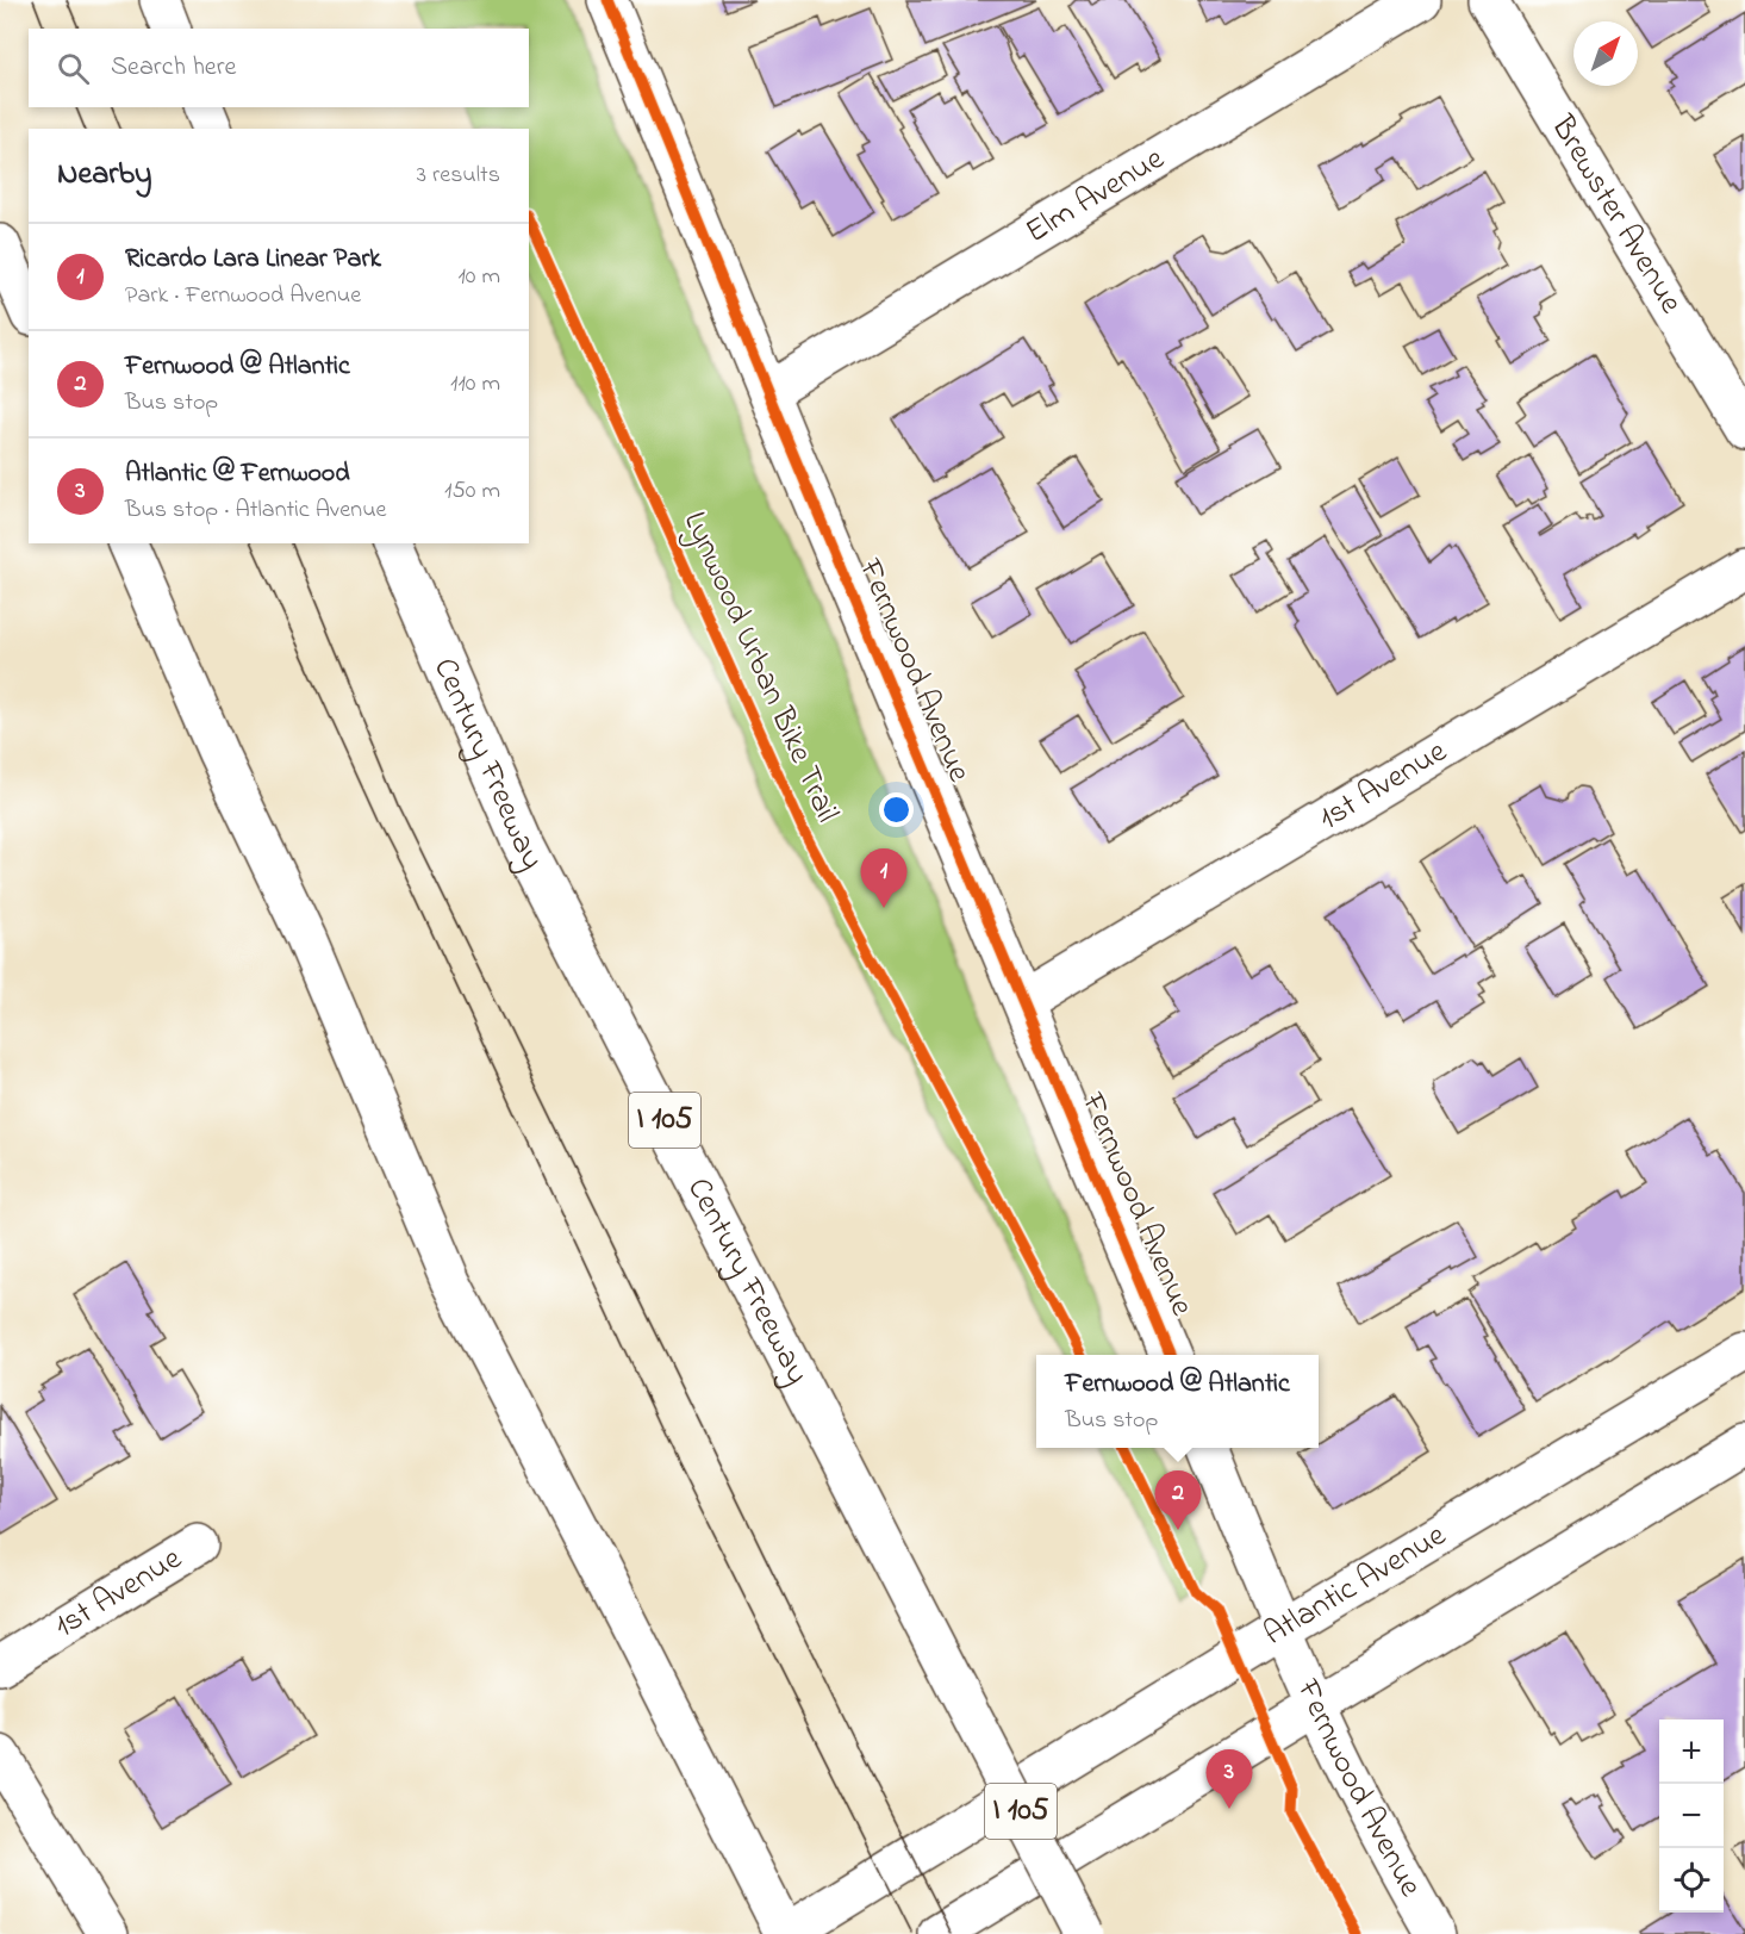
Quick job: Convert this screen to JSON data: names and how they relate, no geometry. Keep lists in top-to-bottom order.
{
  "streets": {
    "main road": [
      "Elm Avenue",
      "Brewster Avenue",
      "Fernwood Avenue",
      "Century Freeway",
      "1st Avenue",
      "I 105",
      "Atlantic Avenue"
    ],
    "cycle path": ["Lynwood Urban Bike Trail"]
  },
  "crossings": [
    ["Elm Avenue", "Fernwood Avenue"],
    ["Fernwood Avenue", "1st Avenue"],
    ["Fernwood Avenue", "Atlantic Avenue"]
  ],
  "north": "top right",
  "page": {
    "search": "Search here",
    "heading": ["Nearby", "3 results"],
    "list": [
      {
        "mark": "1",
        "name": "Ricardo Lara Linear Park",
        "note": "Park · Fernwood Avenue",
        "value": "10 m"
      },
      {
        "mark": "2",
        "name": "Fernwood @ Atlantic",
        "note": "Bus stop",
        "value": "110 m"
      },
      {
        "mark": "3",
        "name": "Atlantic @ Fernwood",
        "note": "Bus stop · Atlantic Avenue",
        "value": "150 m"
      }
    ],
    "pins": ["1", "2", "3"],
    "popup": ["Fernwood @ Atlantic", "Bus stop"],
    "map_buttons": ["+", "−"]
  }
}
